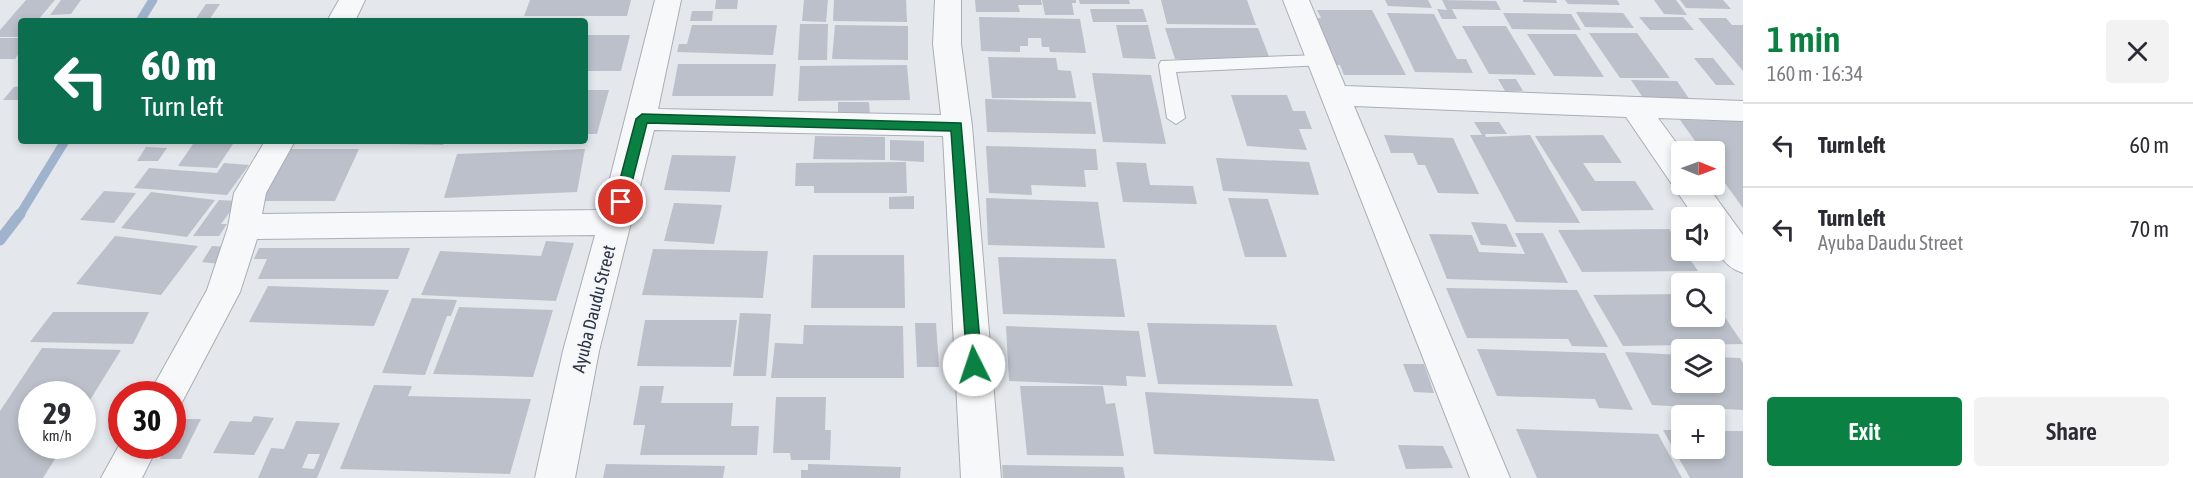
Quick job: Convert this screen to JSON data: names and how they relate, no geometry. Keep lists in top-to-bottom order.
{
  "streets": {
    "street": ["Ayuba Daudu Street"]
  },
  "north": "right",
  "page": {
    "heading": ["1 min", "160 m · 16:34"],
    "turn": ["60 m", "Turn left"],
    "list": [
      {
        "name": "Turn left",
        "value": "60 m"
      },
      {
        "name": "Turn left",
        "note": "Ayuba Daudu Street",
        "value": "70 m"
      }
    ],
    "map_buttons": "+",
    "speed": "29 km/h",
    "limit": "30",
    "buttons": ["Exit", "Share"]
  }
}
